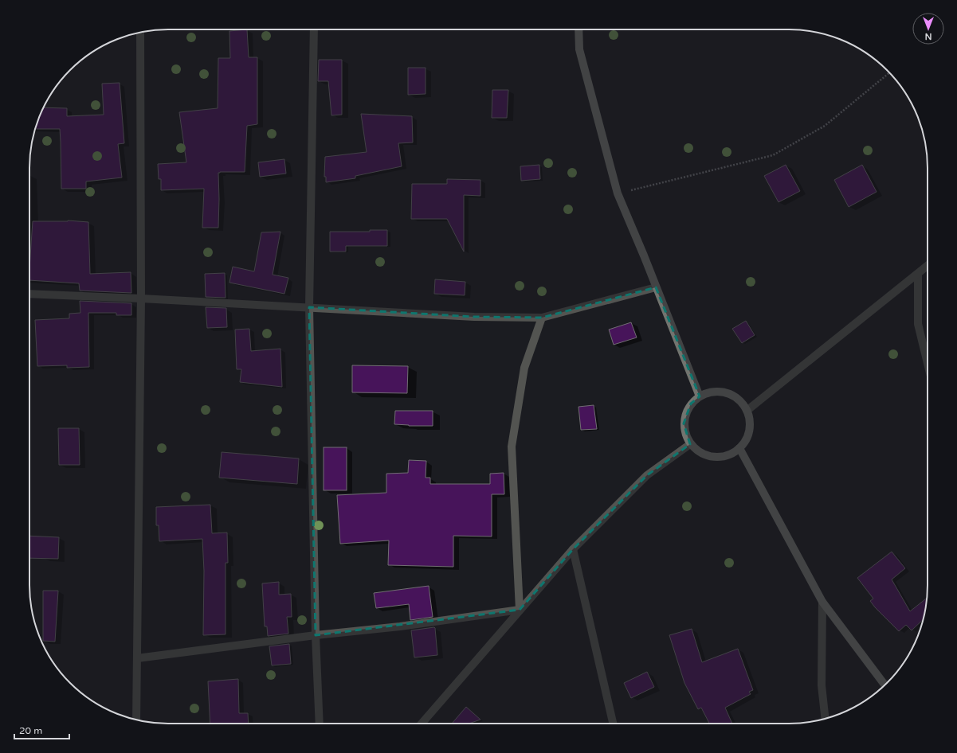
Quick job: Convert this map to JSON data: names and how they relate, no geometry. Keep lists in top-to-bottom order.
{
  "scale_bar": "20 m",
  "north": "bottom"
}
